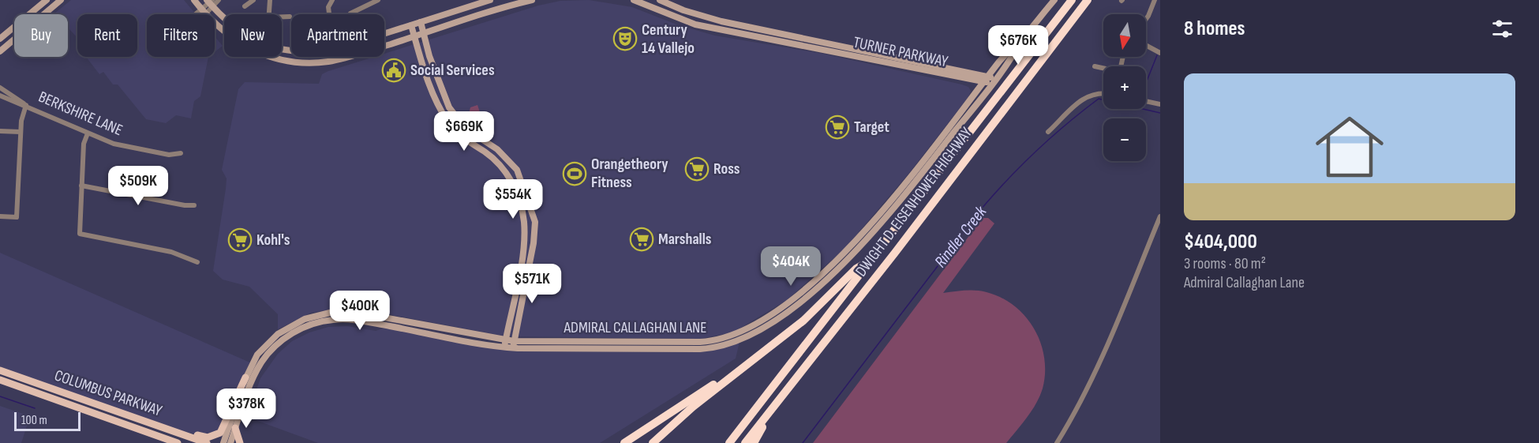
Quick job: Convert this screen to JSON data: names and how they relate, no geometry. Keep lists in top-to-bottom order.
{
  "streets": {
    "highway": ["DWIGHT D. EISENHOWER HIGHWAY"],
    "main road": ["TURNER PARKWAY", "ADMIRAL CALLAGHAN LANE", "COLUMBUS PARKWAY"],
    "street": ["BERKSHIRE LANE"]
  },
  "crossings": [
    ["TURNER PARKWAY", "ADMIRAL CALLAGHAN LANE"]
  ],
  "water": ["Rindler Creek"],
  "places": {
    "theatre": ["Century 14 Vallejo"],
    "public building": ["Social Services"],
    "supermarket": [
      "Target",
      "Ross",
      "Marshalls",
      "Kohl's"
    ],
    "sports": ["Orangetheory Fitness"]
  },
  "scale_bar": "100 m",
  "north": "bottom",
  "page": {
    "heading": "8 homes",
    "map_buttons": ["+", "−"],
    "chip": [
      "Buy",
      "Rent",
      "Filters",
      "New",
      "Apartment"
    ],
    "price": [
      "$676K",
      "$669K",
      "$509K",
      "$554K",
      "$404K",
      "$571K",
      "$400K",
      "$378K"
    ],
    "list": [
      {
        "name": "$404,000",
        "note": "3 rooms · 80 m² · Admiral Callaghan Lane"
      }
    ],
    "scale": "100 m"
  }
}
